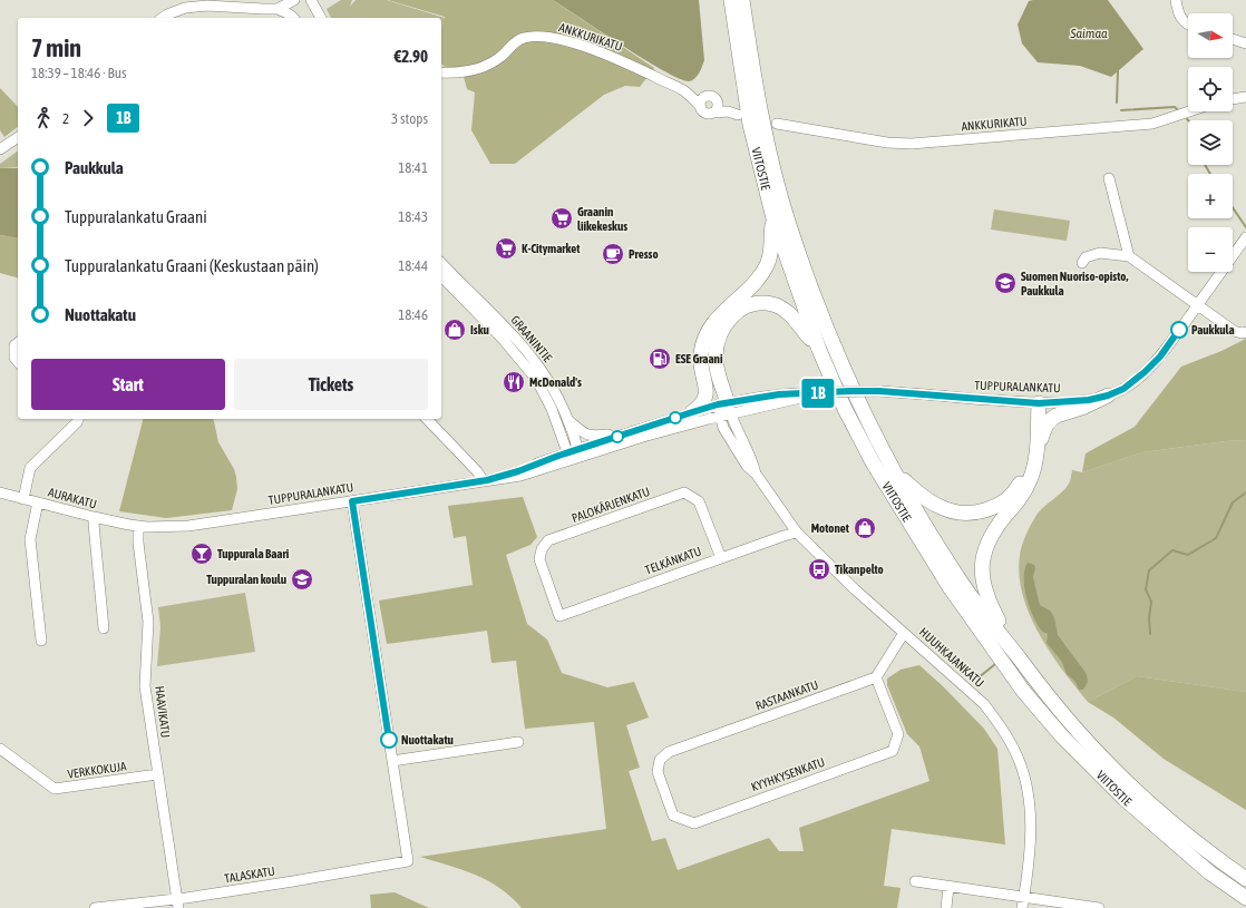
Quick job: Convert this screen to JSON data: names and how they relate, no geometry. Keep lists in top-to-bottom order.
{
  "streets": {
    "highway": ["VIITOSTIE"],
    "street": [
      "ANKKURIKATU",
      "GRAANINTIE",
      "TUPPURALANKATU",
      "AURAKATU",
      "PALOKÄRJENKATU",
      "TELKÄNKATU",
      "HUUHKAJANKATU",
      "RASTAANKATU",
      "HAAVIKATU",
      "VERKKOKUJA",
      "KYYHKYSENKATU",
      "TALASKATU"
    ]
  },
  "crossings": [
    ["GRAANINTIE", "TUPPURALANKATU"],
    ["TUPPURALANKATU", "AURAKATU"],
    ["TUPPURALANKATU", "HUUHKAJANKATU"],
    ["TUPPURALANKATU", "HAAVIKATU"],
    ["AURAKATU", "HAAVIKATU"],
    ["PALOKÄRJENKATU", "TELKÄNKATU"],
    ["TELKÄNKATU", "HUUHKAJANKATU"],
    ["RASTAANKATU", "KYYHKYSENKATU"],
    ["HAAVIKATU", "VERKKOKUJA"],
    ["HAAVIKATU", "TALASKATU"]
  ],
  "water": ["Saimaa"],
  "places": {
    "supermarket": ["Graanin liikekeskus", "K-Citymarket"],
    "cafe": ["Presso"],
    "school or university": ["Suomen Nuoriso-opisto, Paukkula", "Tuppuralan koulu"],
    "shop": ["Isku", "Motonet"],
    "other": ["Paukkula", "Nuottakatu"],
    "fuel station": ["ESE Graani"],
    "restaurant": ["McDonald's"],
    "bar": ["Tuppurala Baari"],
    "bus stop": ["Tikanpelto"]
  },
  "lines": ["bus line 1B"],
  "north": "right",
  "page": {
    "on_map": "1B",
    "map_buttons": ["+", "−"],
    "heading": ["7 min", "18:39 – 18:46 · Bus", "€2.90"],
    "legs": ["2", "1B", "3 stops"],
    "list": [
      {
        "name": "Paukkula",
        "value": "18:41"
      },
      {
        "name": "Tuppuralankatu Graani",
        "value": "18:43"
      },
      {
        "name": "Tuppuralankatu Graani (Keskustaan päin)",
        "value": "18:44"
      },
      {
        "name": "Nuottakatu",
        "value": "18:46"
      }
    ],
    "buttons": ["Start", "Tickets"]
  }
}
